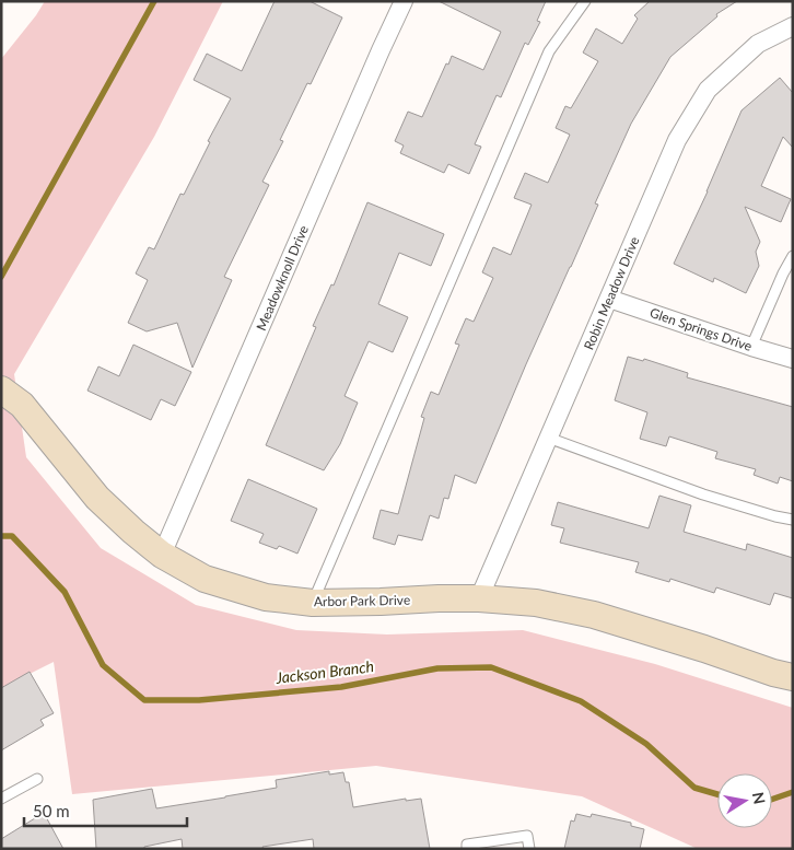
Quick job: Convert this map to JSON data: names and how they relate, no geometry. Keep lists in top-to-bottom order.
{
  "streets": {
    "street": [
      "Meadowknoll Drive",
      "Robin Meadow Drive",
      "Glen Springs Drive",
      "Arbor Park Drive"
    ]
  },
  "crossings": [
    ["Meadowknoll Drive", "Arbor Park Drive"],
    ["Robin Meadow Drive", "Glen Springs Drive"],
    ["Robin Meadow Drive", "Arbor Park Drive"]
  ],
  "water": ["Jackson Branch"],
  "scale_bar": "50 m",
  "north": "right"
}
